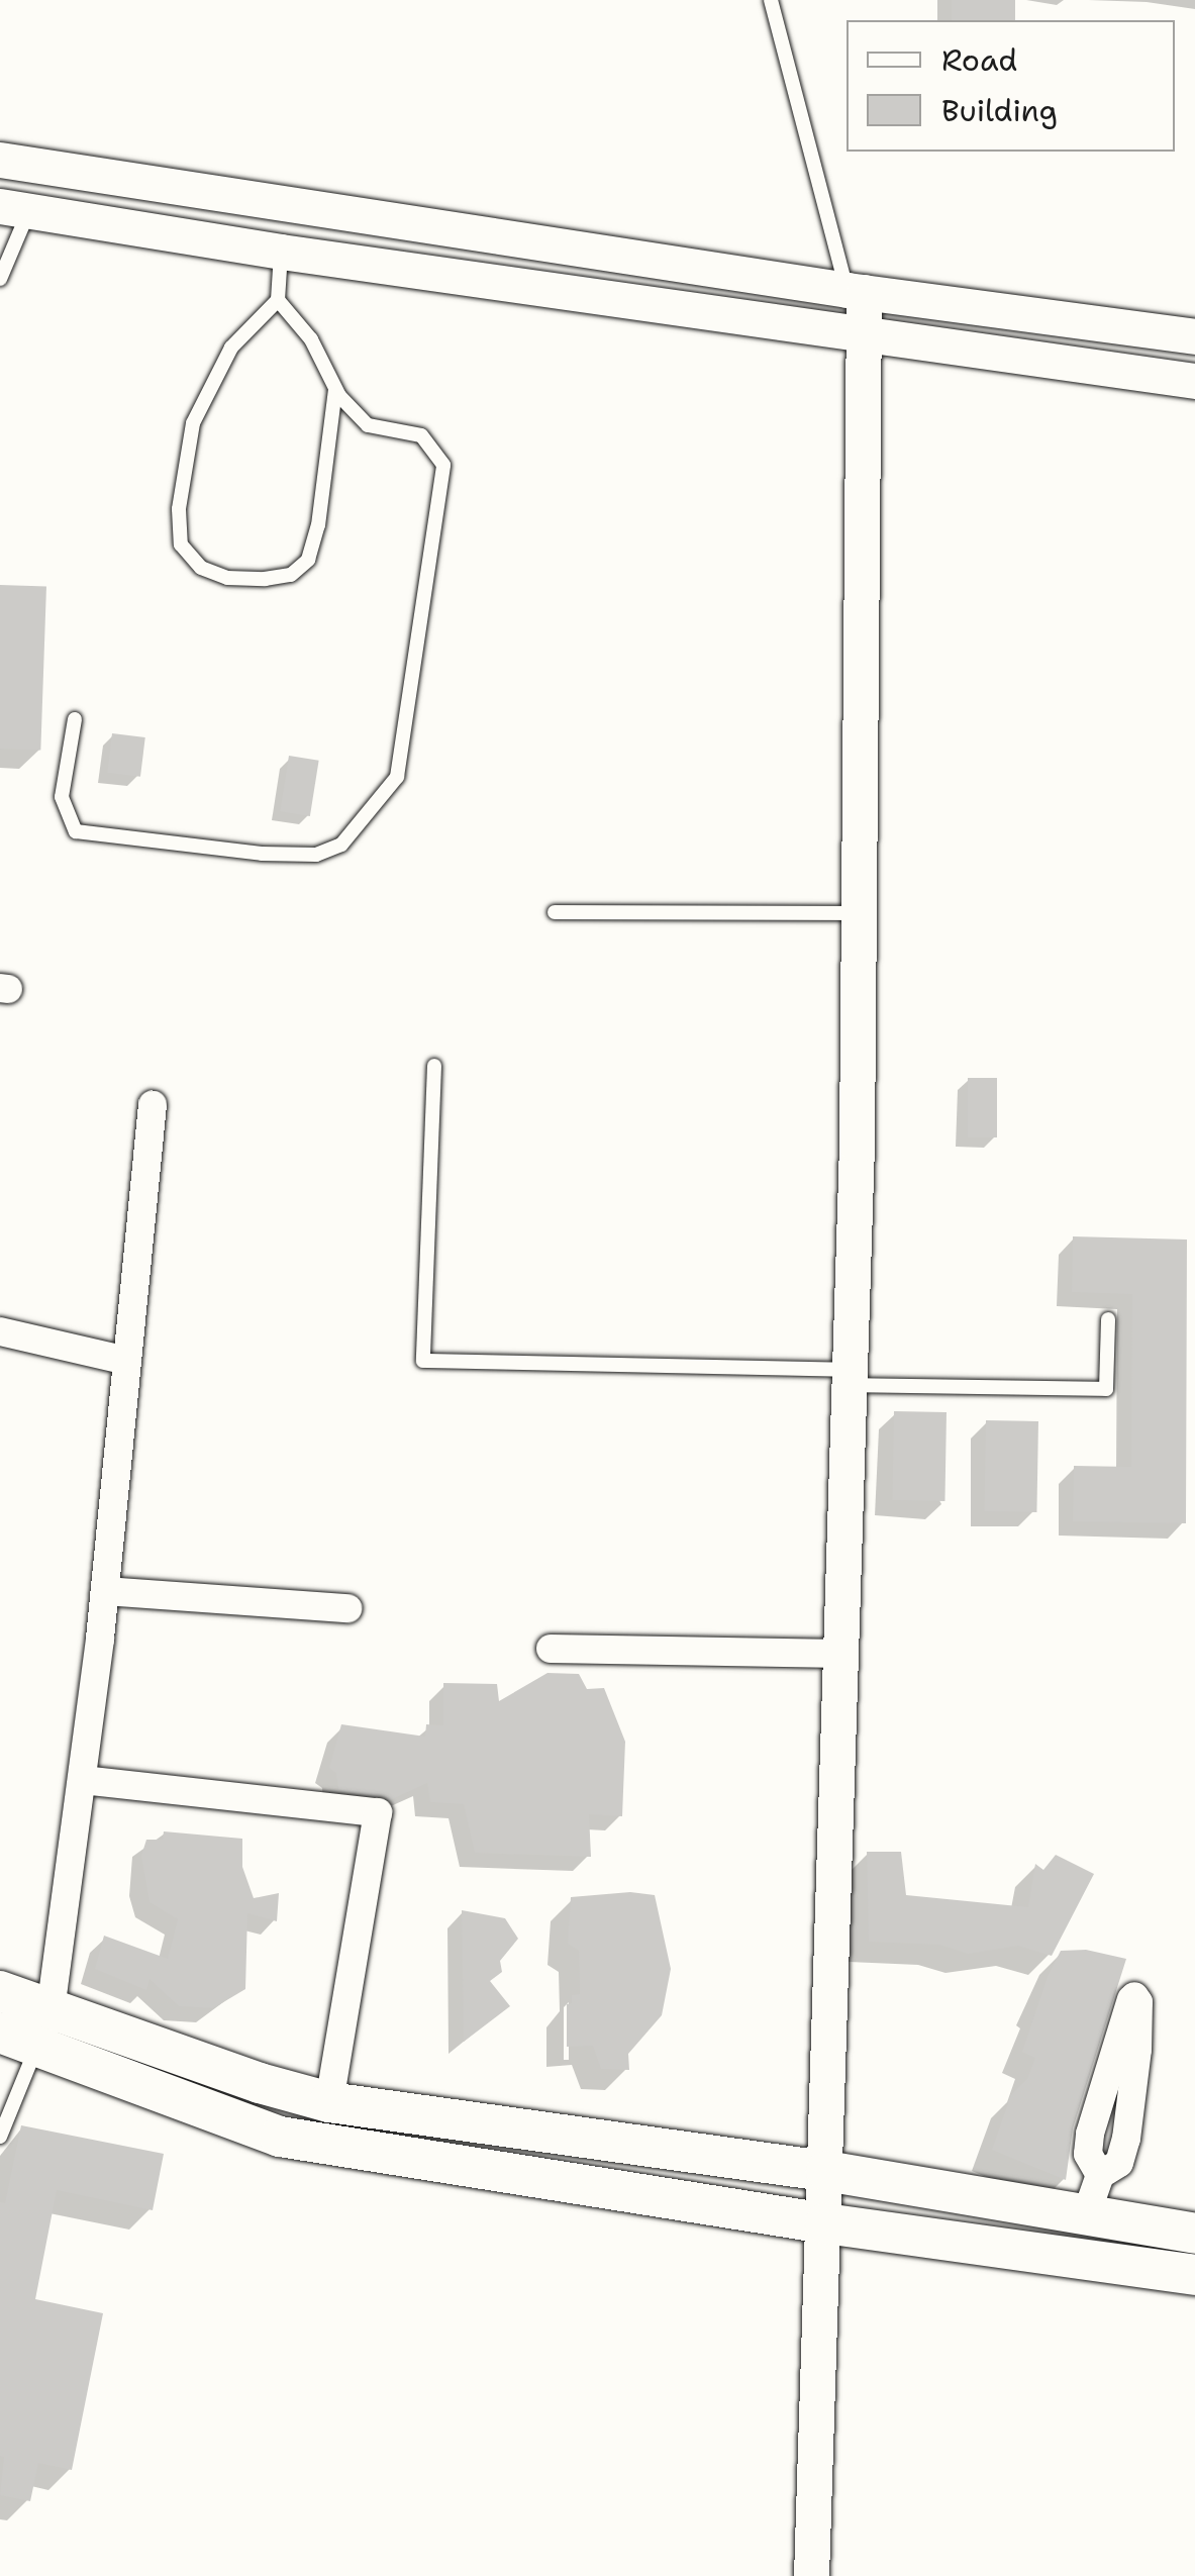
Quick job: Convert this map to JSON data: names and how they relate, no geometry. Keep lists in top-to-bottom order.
{
  "legend": ["Road", "Building"]
}
